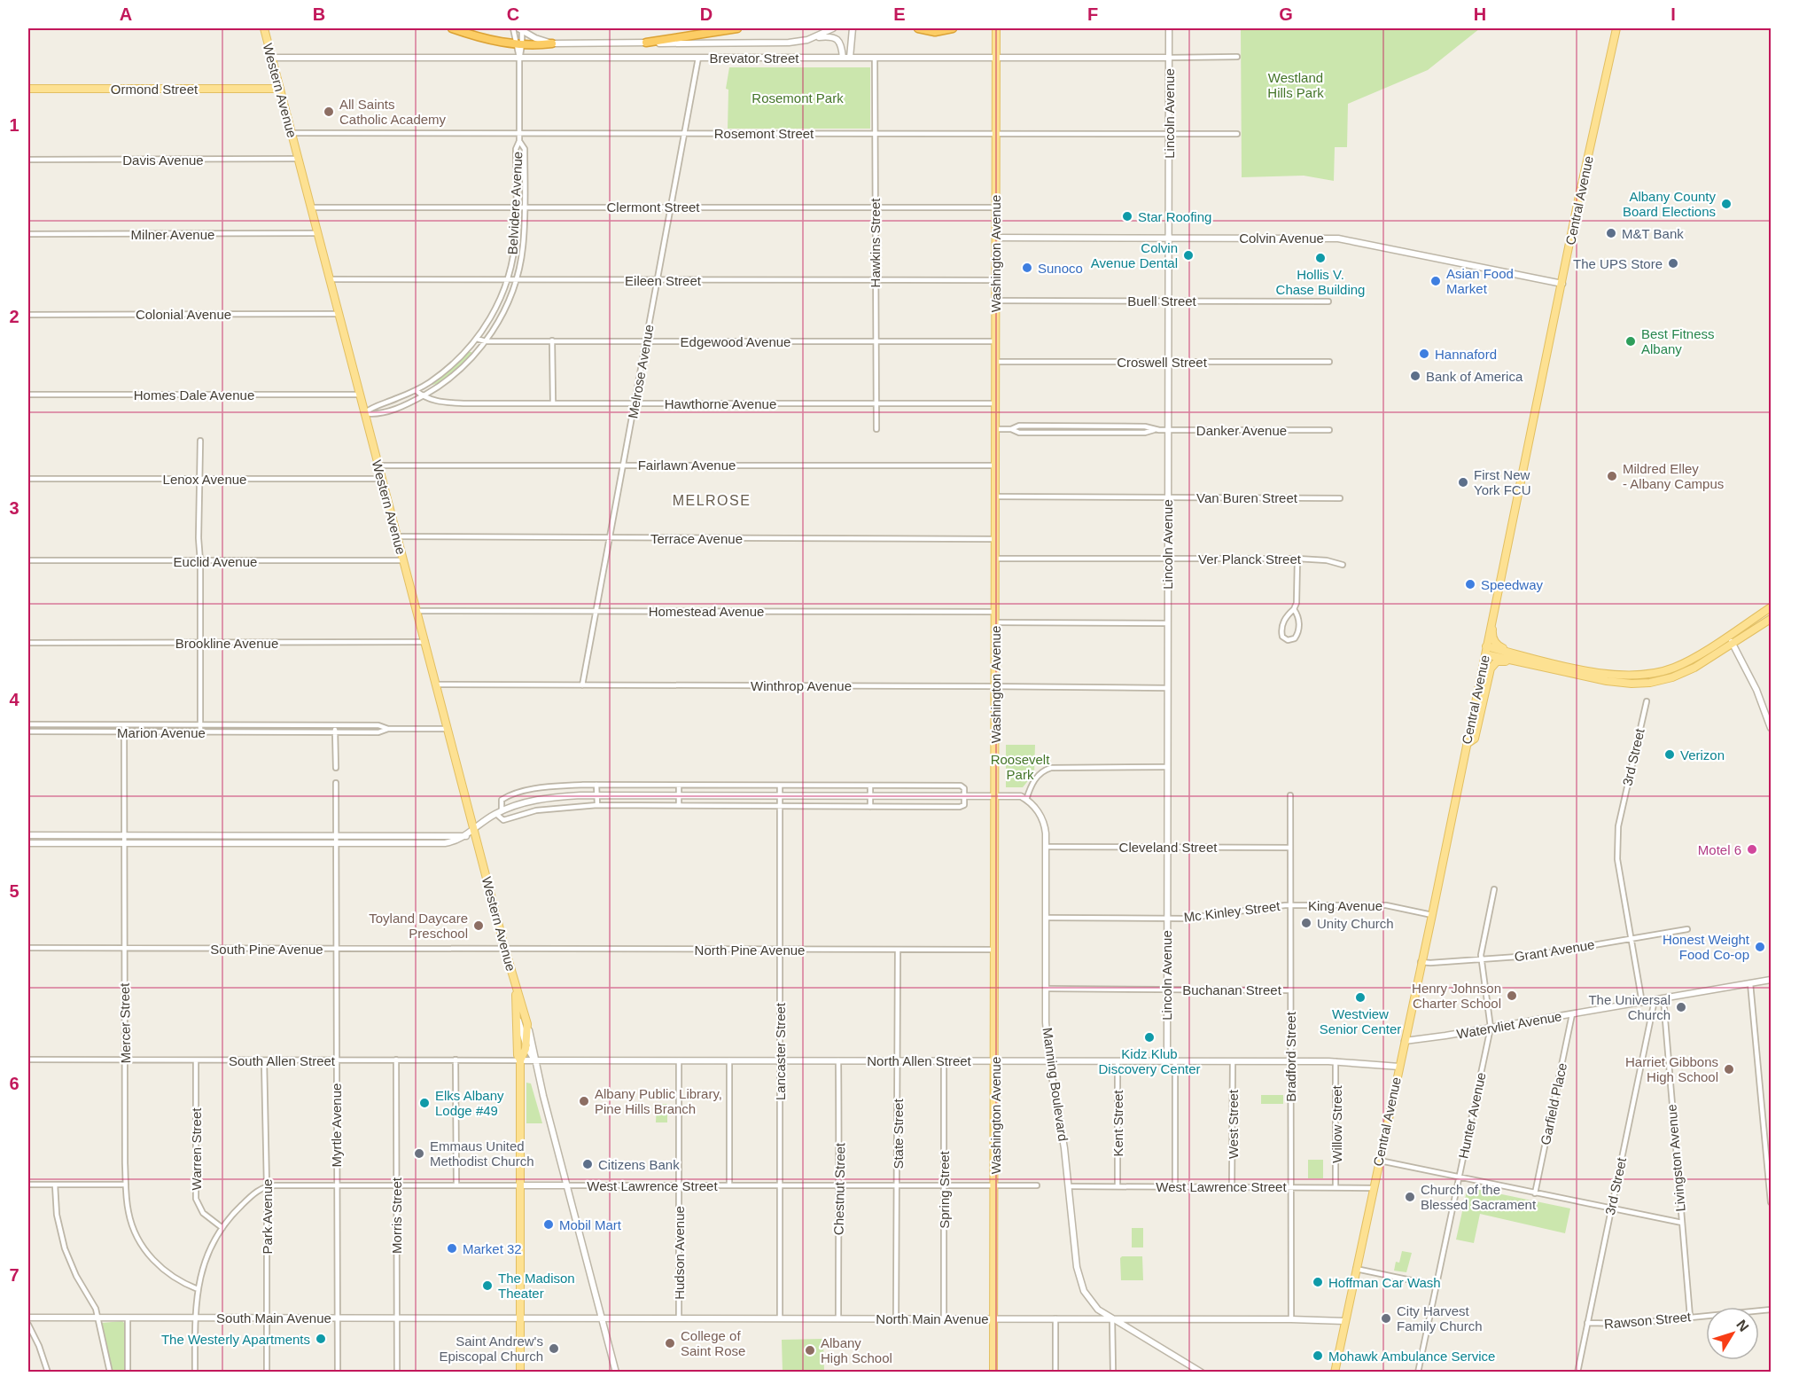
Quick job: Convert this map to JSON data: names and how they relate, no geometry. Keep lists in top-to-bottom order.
{
  "streets": {
    "main road": [
      "Ormond Street",
      "Western Avenue",
      "Central Avenue",
      "Washington Avenue"
    ],
    "street": [
      "Brevator Street",
      "Lincoln Avenue",
      "Rosemont Street",
      "Davis Avenue",
      "Belvidere Avenue",
      "Clermont Street",
      "Milner Avenue",
      "Colvin Avenue",
      "Hawkins Street",
      "Eileen Street",
      "Buell Street",
      "Colonial Avenue",
      "Edgewood Avenue",
      "Croswell Street",
      "Melrose Avenue",
      "Homes Dale Avenue",
      "Hawthorne Avenue",
      "Danker Avenue",
      "Fairlawn Avenue",
      "Lenox Avenue",
      "Van Buren Street",
      "Terrace Avenue",
      "Ver Planck Street",
      "Euclid Avenue",
      "Homestead Avenue",
      "Brookline Avenue",
      "Winthrop Avenue",
      "Marion Avenue",
      "3rd Street",
      "Cleveland Street",
      "King Avenue",
      "Mc Kinley Street",
      "South Pine Avenue",
      "North Pine Avenue",
      "Grant Avenue",
      "Buchanan Street",
      "Mercer Street",
      "Watervliet Avenue",
      "Lancaster Street",
      "Bradford Street",
      "South Allen Street",
      "North Allen Street",
      "Manning Boulevard",
      "Garfield Place",
      "Hunter Avenue",
      "Kent Street",
      "West Street",
      "Willow Street",
      "Myrtle Avenue",
      "State Street",
      "Warren Street",
      "Livingston Avenue",
      "West Lawrence Street",
      "Chestnut Street",
      "Spring Street",
      "Morris Street",
      "Park Avenue",
      "Hudson Avenue",
      "South Main Avenue",
      "North Main Avenue",
      "Rawson Street"
    ]
  },
  "crossings": [
    ["Brevator Street", "Western Avenue"],
    ["Brevator Street", "Lincoln Avenue"],
    ["Brevator Street", "Belvidere Avenue"],
    ["Brevator Street", "Hawkins Street"],
    ["Brevator Street", "Washington Avenue"],
    ["Brevator Street", "Melrose Avenue"],
    ["Ormond Street", "Western Avenue"],
    ["Western Avenue", "Rosemont Street"],
    ["Western Avenue", "Davis Avenue"],
    ["Western Avenue", "Belvidere Avenue"],
    ["Western Avenue", "Clermont Street"],
    ["Western Avenue", "Milner Avenue"],
    ["Western Avenue", "Eileen Street"],
    ["Western Avenue", "Colonial Avenue"],
    ["Western Avenue", "Homes Dale Avenue"],
    ["Western Avenue", "Fairlawn Avenue"],
    ["Western Avenue", "Lenox Avenue"],
    ["Western Avenue", "Terrace Avenue"],
    ["Western Avenue", "Euclid Avenue"],
    ["Western Avenue", "Homestead Avenue"],
    ["Western Avenue", "Brookline Avenue"],
    ["Western Avenue", "Winthrop Avenue"],
    ["Western Avenue", "Marion Avenue"],
    ["Western Avenue", "South Pine Avenue"],
    ["Western Avenue", "North Pine Avenue"],
    ["Western Avenue", "South Allen Street"],
    ["Western Avenue", "North Allen Street"],
    ["Western Avenue", "West Lawrence Street"],
    ["Western Avenue", "North Main Avenue"],
    ["Lincoln Avenue", "Rosemont Street"],
    ["Lincoln Avenue", "Colvin Avenue"],
    ["Lincoln Avenue", "Buell Street"],
    ["Lincoln Avenue", "Croswell Street"],
    ["Lincoln Avenue", "Danker Avenue"],
    ["Lincoln Avenue", "Van Buren Street"],
    ["Lincoln Avenue", "Ver Planck Street"],
    ["Lincoln Avenue", "Winthrop Avenue"],
    ["Lincoln Avenue", "Cleveland Street"],
    ["Lincoln Avenue", "Mc Kinley Street"],
    ["Lincoln Avenue", "Buchanan Street"],
    ["Lincoln Avenue", "North Allen Street"],
    ["Rosemont Street", "Belvidere Avenue"],
    ["Rosemont Street", "Hawkins Street"],
    ["Rosemont Street", "Washington Avenue"],
    ["Rosemont Street", "Melrose Avenue"],
    ["Central Avenue", "Colvin Avenue"],
    ["Central Avenue", "King Avenue"],
    ["Central Avenue", "Grant Avenue"],
    ["Central Avenue", "Watervliet Avenue"],
    ["Central Avenue", "North Allen Street"],
    ["Central Avenue", "West Lawrence Street"],
    ["Central Avenue", "North Main Avenue"],
    ["Belvidere Avenue", "Clermont Street"],
    ["Belvidere Avenue", "Eileen Street"],
    ["Belvidere Avenue", "Edgewood Avenue"],
    ["Belvidere Avenue", "Hawthorne Avenue"],
    ["Clermont Street", "Hawkins Street"],
    ["Clermont Street", "Washington Avenue"],
    ["Clermont Street", "Melrose Avenue"],
    ["Colvin Avenue", "Washington Avenue"],
    ["Hawkins Street", "Eileen Street"],
    ["Hawkins Street", "Edgewood Avenue"],
    ["Hawkins Street", "Hawthorne Avenue"],
    ["Washington Avenue", "Eileen Street"],
    ["Washington Avenue", "Buell Street"],
    ["Washington Avenue", "Edgewood Avenue"],
    ["Washington Avenue", "Croswell Street"],
    ["Washington Avenue", "Hawthorne Avenue"],
    ["Washington Avenue", "Danker Avenue"],
    ["Washington Avenue", "Fairlawn Avenue"],
    ["Washington Avenue", "Van Buren Street"],
    ["Washington Avenue", "Terrace Avenue"],
    ["Washington Avenue", "Ver Planck Street"],
    ["Washington Avenue", "Homestead Avenue"],
    ["Washington Avenue", "Winthrop Avenue"],
    ["Washington Avenue", "North Pine Avenue"],
    ["Washington Avenue", "North Allen Street"],
    ["Washington Avenue", "West Lawrence Street"],
    ["Washington Avenue", "North Main Avenue"],
    ["Eileen Street", "Melrose Avenue"],
    ["Edgewood Avenue", "Melrose Avenue"],
    ["Melrose Avenue", "Hawthorne Avenue"],
    ["Melrose Avenue", "Fairlawn Avenue"],
    ["Melrose Avenue", "Terrace Avenue"],
    ["Melrose Avenue", "Homestead Avenue"],
    ["Melrose Avenue", "Winthrop Avenue"],
    ["Marion Avenue", "Mercer Street"],
    ["3rd Street", "Grant Avenue"],
    ["3rd Street", "Watervliet Avenue"],
    ["3rd Street", "Rawson Street"],
    ["Cleveland Street", "Bradford Street"],
    ["Cleveland Street", "Manning Boulevard"],
    ["King Avenue", "Mc Kinley Street"],
    ["King Avenue", "Bradford Street"],
    ["Mc Kinley Street", "Bradford Street"],
    ["Mc Kinley Street", "Manning Boulevard"],
    ["South Pine Avenue", "North Pine Avenue"],
    ["South Pine Avenue", "Mercer Street"],
    ["South Pine Avenue", "Myrtle Avenue"],
    ["North Pine Avenue", "Lancaster Street"],
    ["North Pine Avenue", "State Street"],
    ["Grant Avenue", "Hunter Avenue"],
    ["Buchanan Street", "Bradford Street"],
    ["Buchanan Street", "Manning Boulevard"],
    ["Mercer Street", "South Allen Street"],
    ["Watervliet Avenue", "Garfield Place"],
    ["Watervliet Avenue", "Hunter Avenue"],
    ["Watervliet Avenue", "Livingston Avenue"],
    ["Lancaster Street", "North Allen Street"],
    ["Lancaster Street", "West Lawrence Street"],
    ["Lancaster Street", "North Main Avenue"],
    ["Bradford Street", "North Allen Street"],
    ["Bradford Street", "West Lawrence Street"],
    ["Bradford Street", "North Main Avenue"],
    ["South Allen Street", "North Allen Street"],
    ["South Allen Street", "Myrtle Avenue"],
    ["South Allen Street", "Warren Street"],
    ["South Allen Street", "Morris Street"],
    ["South Allen Street", "Park Avenue"],
    ["North Allen Street", "Manning Boulevard"],
    ["North Allen Street", "Kent Street"],
    ["North Allen Street", "West Street"],
    ["North Allen Street", "Willow Street"],
    ["North Allen Street", "State Street"],
    ["North Allen Street", "Chestnut Street"],
    ["North Allen Street", "Spring Street"],
    ["North Allen Street", "Hudson Avenue"],
    ["Manning Boulevard", "West Lawrence Street"],
    ["Manning Boulevard", "North Main Avenue"],
    ["Kent Street", "West Lawrence Street"],
    ["West Street", "West Lawrence Street"],
    ["Willow Street", "West Lawrence Street"],
    ["Myrtle Avenue", "West Lawrence Street"],
    ["Myrtle Avenue", "South Main Avenue"],
    ["State Street", "West Lawrence Street"],
    ["State Street", "North Main Avenue"],
    ["Livingston Avenue", "Rawson Street"],
    ["West Lawrence Street", "Chestnut Street"],
    ["West Lawrence Street", "Spring Street"],
    ["West Lawrence Street", "Morris Street"],
    ["West Lawrence Street", "Park Avenue"],
    ["West Lawrence Street", "Hudson Avenue"],
    ["Chestnut Street", "North Main Avenue"],
    ["Spring Street", "North Main Avenue"],
    ["Morris Street", "South Main Avenue"],
    ["Park Avenue", "South Main Avenue"],
    ["Hudson Avenue", "North Main Avenue"],
    ["South Main Avenue", "North Main Avenue"]
  ],
  "districts": ["MELROSE"],
  "parks": ["Westland Hills Park", "Rosemont Park", "Roosevelt Park"],
  "places": [
    "All Saints Catholic Academy",
    "Albany County Board Elections",
    "Star Roofing",
    "M&T Bank",
    "Colvin Avenue Dental",
    "Hollis V. Chase Building",
    "The UPS Store",
    "Sunoco",
    "Asian Food Market",
    "Best Fitness Albany",
    "Hannaford",
    "Bank of America",
    "Mildred Elley - Albany Campus",
    "First New York FCU",
    "Speedway",
    "Verizon",
    "Motel 6",
    "Unity Church",
    "Toyland Daycare Preschool",
    "Honest Weight Food Co-op",
    "Henry Johnson Charter School",
    "Westview Senior Center",
    "The Universal Church",
    "Kidz Klub Discovery Center",
    "Harriet Gibbons High School",
    "Albany Public Library, Pine Hills Branch",
    "Elks Albany Lodge #49",
    "Emmaus United Methodist Church",
    "Citizens Bank",
    "Church of the Blessed Sacrament",
    "Mobil Mart",
    "Market 32",
    "Hoffman Car Wash",
    "The Madison Theater",
    "City Harvest Family Church",
    "The Westerly Apartments",
    "College of Saint Rose",
    "Saint Andrew's Episcopal Church",
    "Albany High School",
    "Mohawk Ambulance Service"
  ],
  "north": "top right",
  "grid": {
    "columns": [
      "A",
      "B",
      "C",
      "D",
      "E",
      "F",
      "G",
      "H",
      "I"
    ],
    "rows": [
      "1",
      "2",
      "3",
      "4",
      "5",
      "6",
      "7"
    ]
  }
}
